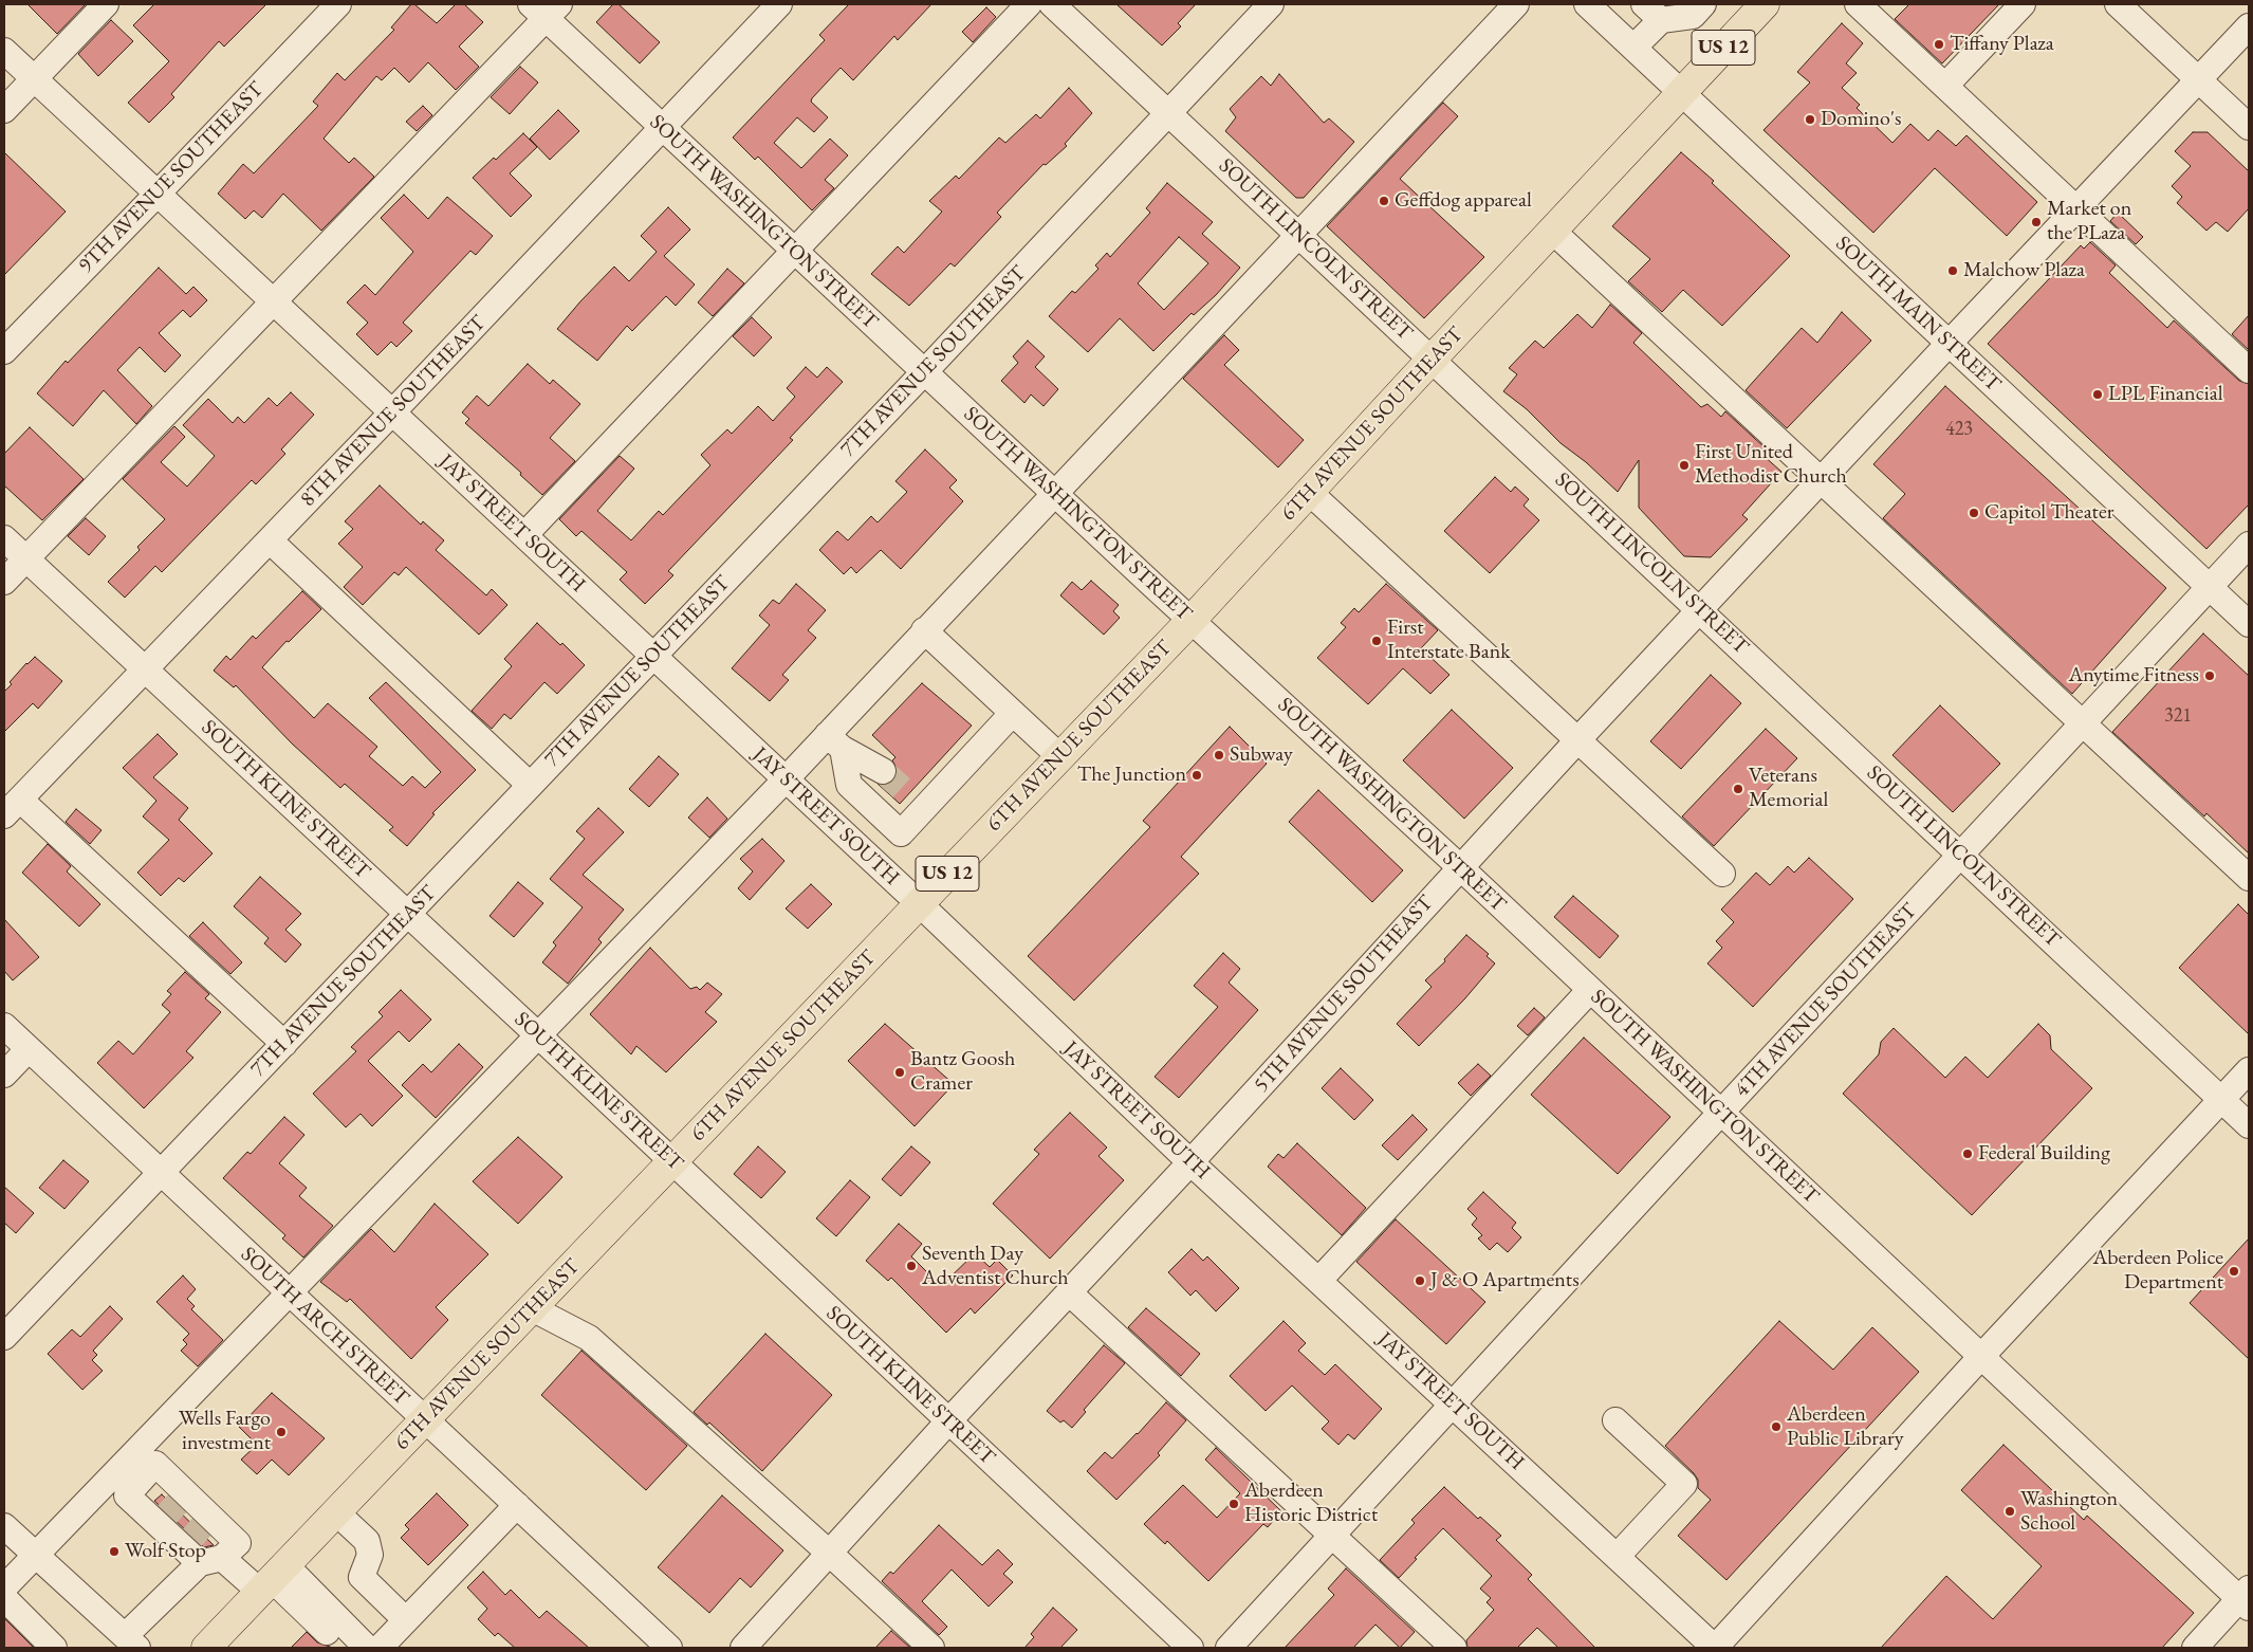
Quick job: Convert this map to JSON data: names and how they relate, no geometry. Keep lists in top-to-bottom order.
{
  "streets": {
    "highway": ["US 12", "6TH AVENUE SOUTHEAST"],
    "street": [
      "9TH AVENUE SOUTHEAST",
      "SOUTH WASHINGTON STREET",
      "SOUTH LINCOLN STREET",
      "SOUTH MAIN STREET",
      "7TH AVENUE SOUTHEAST",
      "8TH AVENUE SOUTHEAST",
      "JAY STREET SOUTH",
      "SOUTH KLINE STREET",
      "5TH AVENUE SOUTHEAST",
      "4TH AVENUE SOUTHEAST",
      "SOUTH ARCH STREET"
    ]
  },
  "crossings": [
    ["US 12", "SOUTH MAIN STREET"],
    ["US 12", "6TH AVENUE SOUTHEAST"],
    ["9TH AVENUE SOUTHEAST", "JAY STREET SOUTH"],
    ["SOUTH WASHINGTON STREET", "7TH AVENUE SOUTHEAST"],
    ["SOUTH WASHINGTON STREET", "8TH AVENUE SOUTHEAST"],
    ["SOUTH WASHINGTON STREET", "6TH AVENUE SOUTHEAST"],
    ["SOUTH WASHINGTON STREET", "5TH AVENUE SOUTHEAST"],
    ["SOUTH WASHINGTON STREET", "4TH AVENUE SOUTHEAST"],
    ["SOUTH LINCOLN STREET", "7TH AVENUE SOUTHEAST"],
    ["SOUTH LINCOLN STREET", "6TH AVENUE SOUTHEAST"],
    ["SOUTH LINCOLN STREET", "5TH AVENUE SOUTHEAST"],
    ["SOUTH LINCOLN STREET", "4TH AVENUE SOUTHEAST"],
    ["SOUTH MAIN STREET", "6TH AVENUE SOUTHEAST"],
    ["SOUTH MAIN STREET", "5TH AVENUE SOUTHEAST"],
    ["SOUTH MAIN STREET", "4TH AVENUE SOUTHEAST"],
    ["7TH AVENUE SOUTHEAST", "JAY STREET SOUTH"],
    ["7TH AVENUE SOUTHEAST", "SOUTH KLINE STREET"],
    ["7TH AVENUE SOUTHEAST", "SOUTH ARCH STREET"],
    ["8TH AVENUE SOUTHEAST", "JAY STREET SOUTH"],
    ["8TH AVENUE SOUTHEAST", "SOUTH KLINE STREET"],
    ["6TH AVENUE SOUTHEAST", "JAY STREET SOUTH"],
    ["6TH AVENUE SOUTHEAST", "SOUTH KLINE STREET"],
    ["6TH AVENUE SOUTHEAST", "SOUTH ARCH STREET"],
    ["JAY STREET SOUTH", "5TH AVENUE SOUTHEAST"],
    ["JAY STREET SOUTH", "4TH AVENUE SOUTHEAST"],
    ["SOUTH KLINE STREET", "5TH AVENUE SOUTHEAST"]
  ],
  "places": [
    "Tiffany Plaza",
    "Domino's",
    "Geffdog appareal",
    "Market on the PLaza",
    "Malchow Plaza",
    "LPL Financial",
    "First United Methodist Church",
    "Capitol Theater",
    "First Interstate Bank",
    "Anytime Fitness",
    "Subway",
    "The Junction",
    "Veterans Memorial",
    "Bantz Goosh Cramer",
    "Federal Building",
    "Seventh Day Adventist Church",
    "Aberdeen Police Department",
    "J & O Apartments",
    "Aberdeen Public Library",
    "Wells Fargo investment",
    "Aberdeen Historic District",
    "Washington School",
    "Wolf Stop"
  ],
  "house_numbers": ["423", "321"]
}
